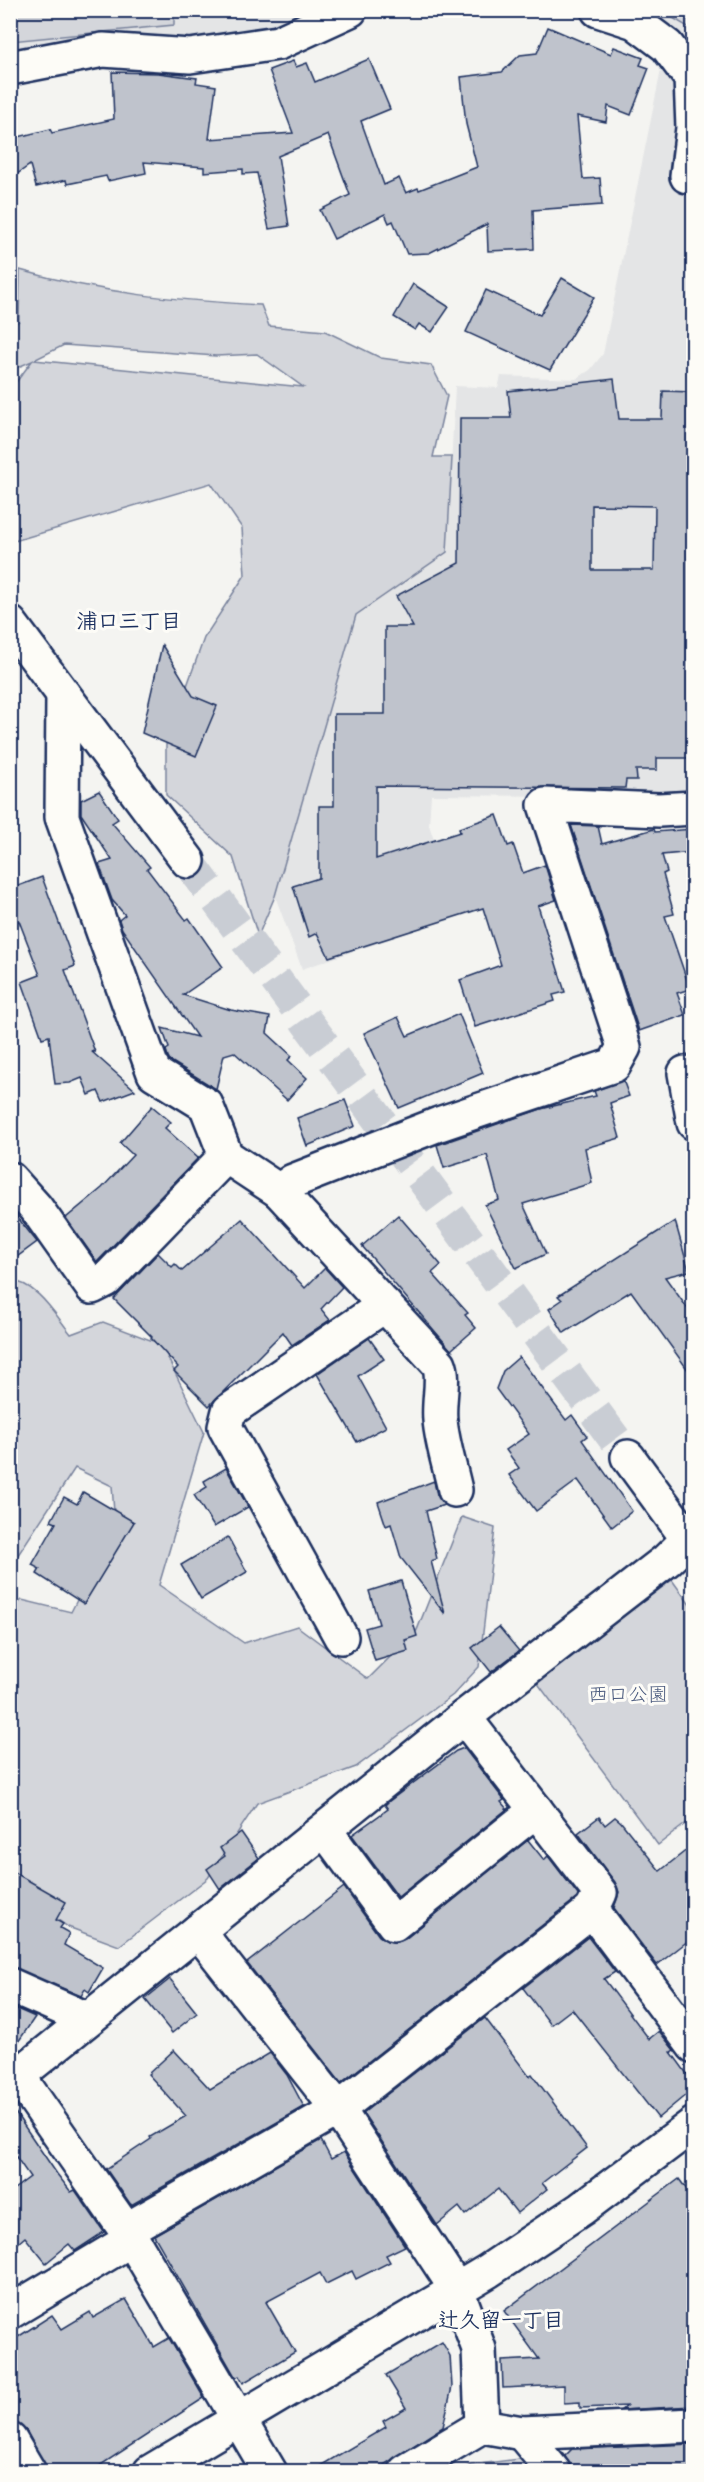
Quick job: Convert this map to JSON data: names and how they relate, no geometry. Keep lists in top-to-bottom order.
{
  "districts": ["浦口三丁目", "辻久留一丁目"],
  "parks": ["西口公園"]
}
